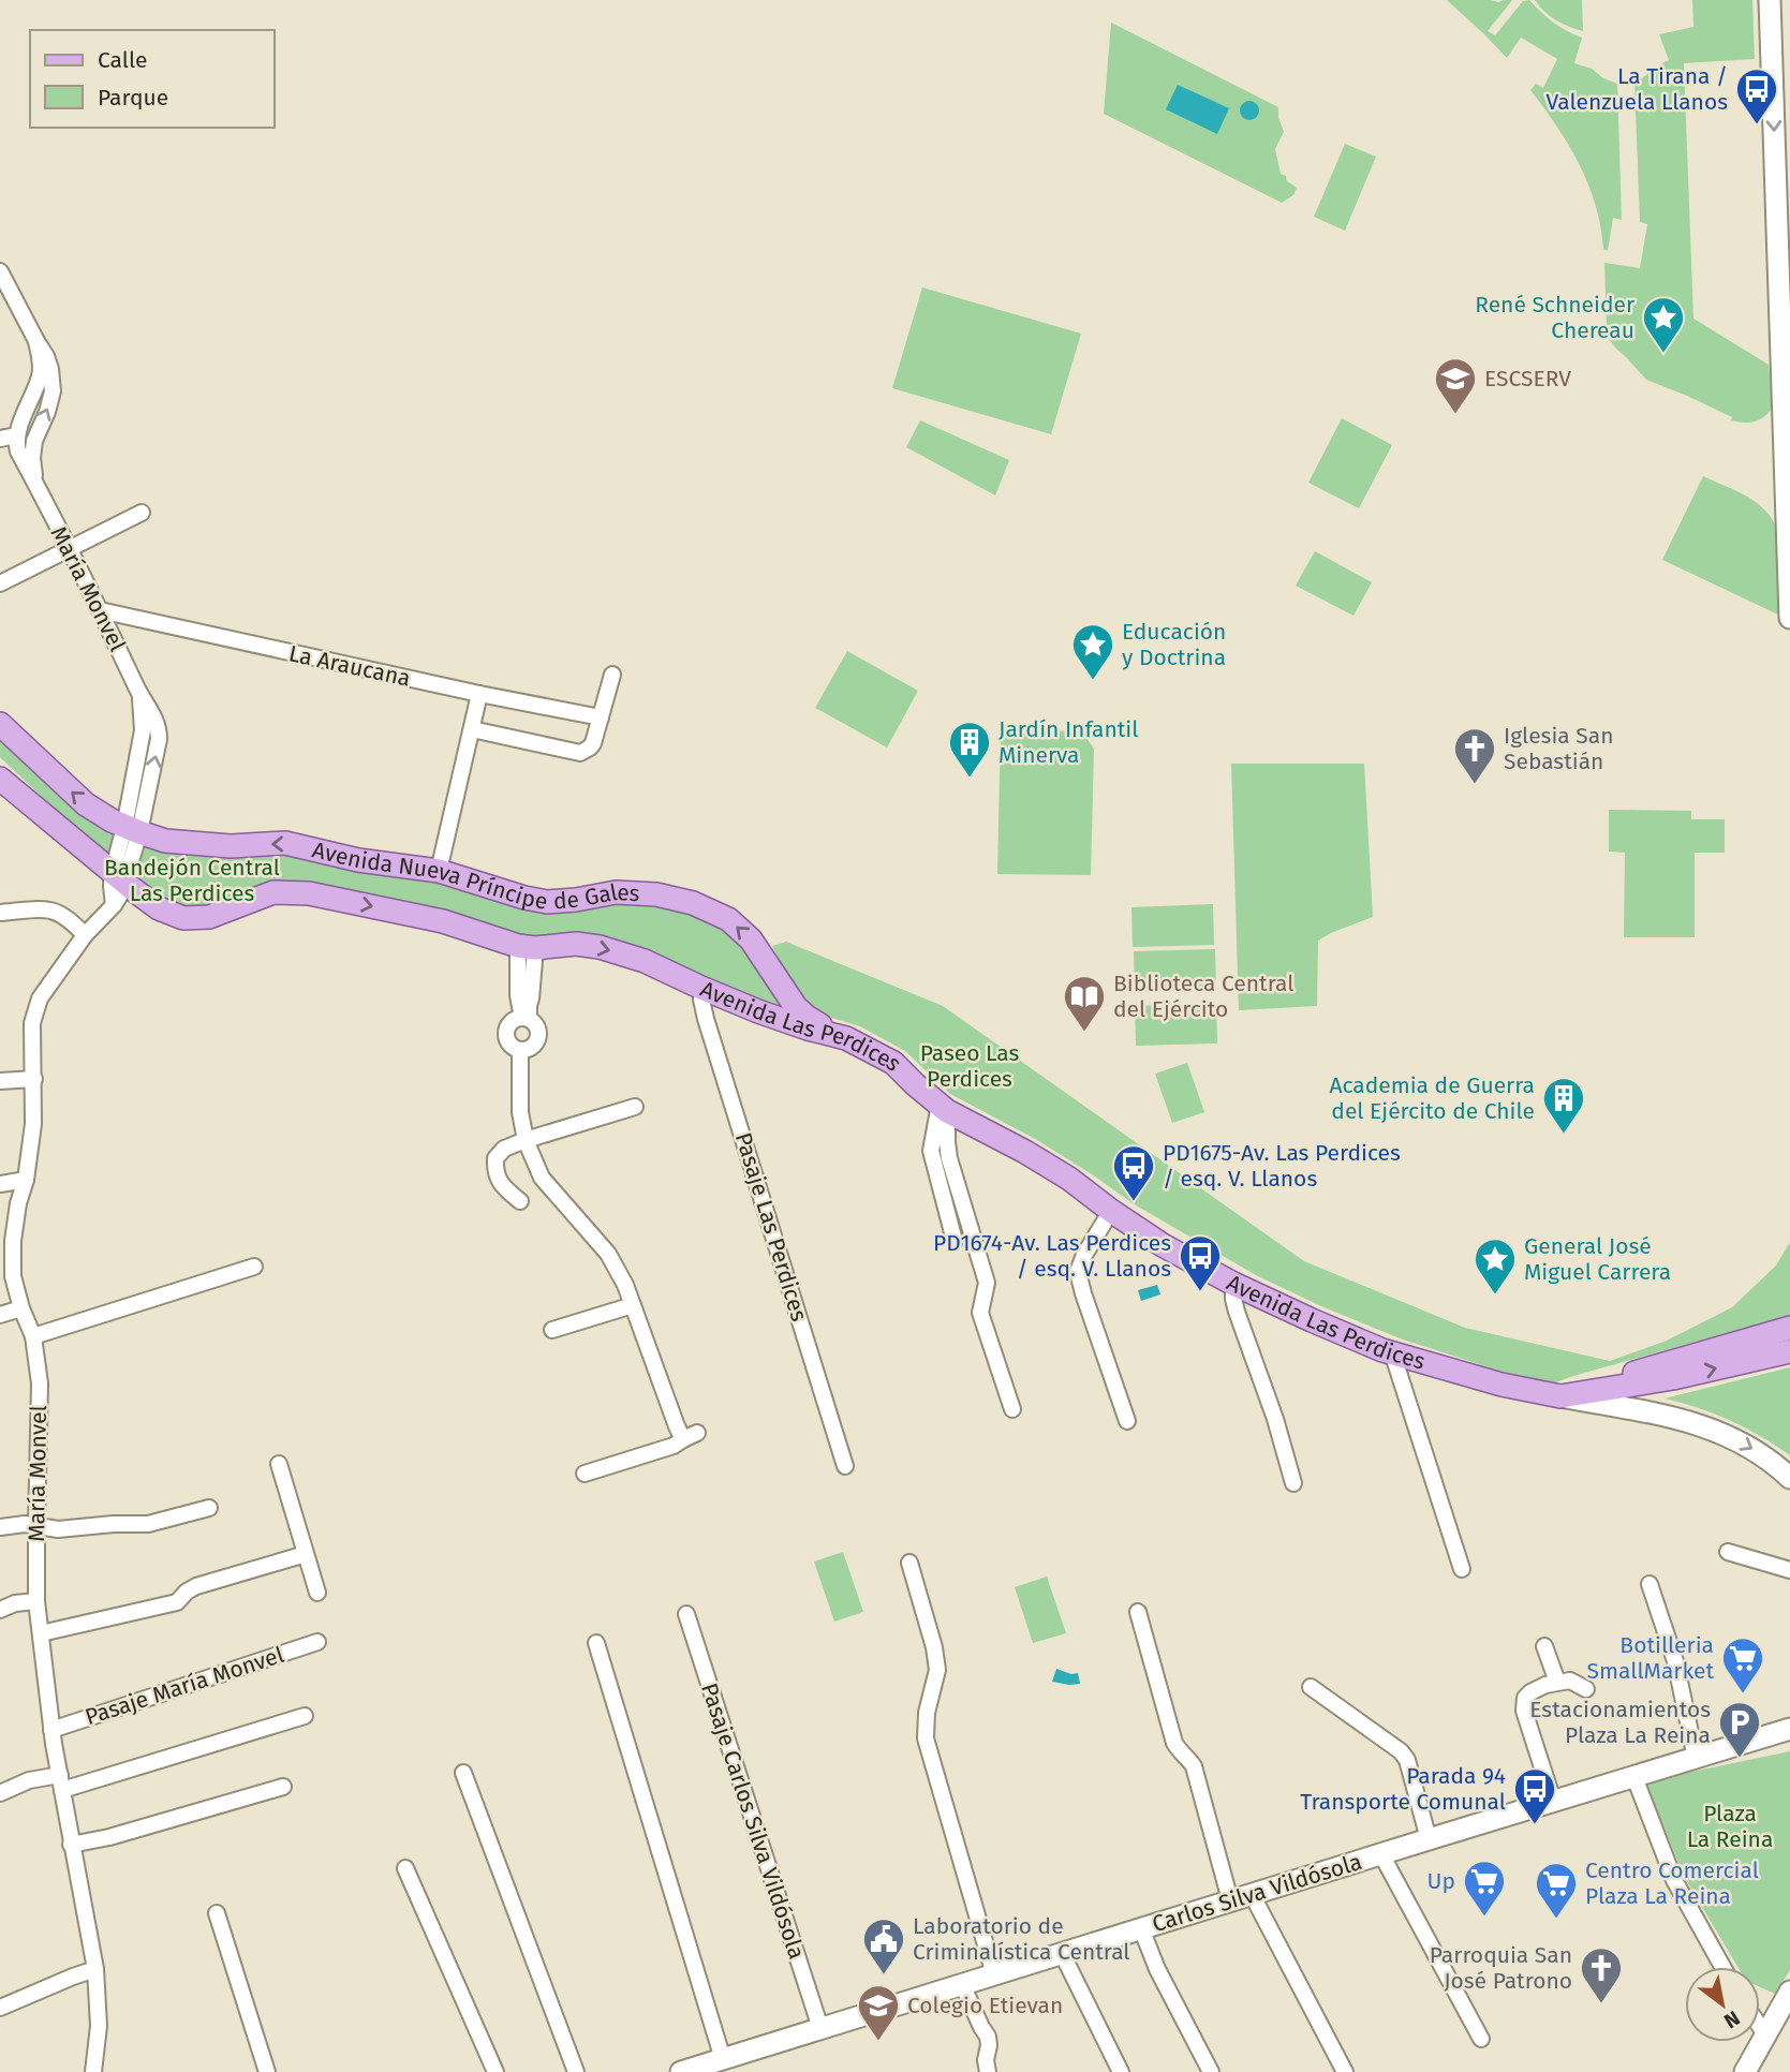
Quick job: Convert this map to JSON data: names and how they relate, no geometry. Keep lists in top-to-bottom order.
{
  "streets": {
    "main road": ["Avenida Nueva Príncipe de Gales", "Avenida Las Perdices"],
    "street": [
      "María Monvel",
      "La Araucana",
      "Pasaje Las Perdices",
      "Pasaje María Monvel",
      "Pasaje Carlos Silva Vildósola",
      "Carlos Silva Vildósola"
    ]
  },
  "crossings": [
    ["María Monvel", "La Araucana"],
    ["María Monvel", "Avenida Nueva Príncipe de Gales"],
    ["María Monvel", "Avenida Las Perdices"],
    ["María Monvel", "Pasaje María Monvel"],
    ["Avenida Nueva Príncipe de Gales", "Avenida Las Perdices"],
    ["Avenida Las Perdices", "Pasaje Las Perdices"],
    ["Pasaje Carlos Silva Vildósola", "Carlos Silva Vildósola"]
  ],
  "one_way": ["Avenida Nueva Príncipe de Gales", "Avenida Las Perdices"],
  "parks": ["Bandejón Central Las Perdices", "Paseo Las Perdices", "Plaza La Reina"],
  "places": {
    "bus stop": [
      "La Tirana / Valenzuela Llanos",
      "PD1675-Av. Las Perdices / esq. V. Llanos",
      "PD1674-Av. Las Perdices / esq. V. Llanos",
      "Parada 94 Transporte Comunal"
    ],
    "place": ["René Schneider Chereau", "Educación y Doctrina", "General José Miguel Carrera"],
    "school or university": ["ESCSERV", "Colegio Etievan"],
    "building": ["Jardín Infantil Minerva", "Academia de Guerra del Ejército de Chile"],
    "church": ["Iglesia San Sebastián", "Parroquia San José Patrono"],
    "library": ["Biblioteca Central del Ejército"],
    "supermarket": ["Botilleria SmallMarket", "Up", "Centro Comercial Plaza La Reina"],
    "parking": ["Estacionamientos Plaza La Reina"],
    "public building": ["Laboratorio de Criminalística Central"]
  },
  "legend": ["Calle", "Parque"],
  "north": "bottom right"
}
